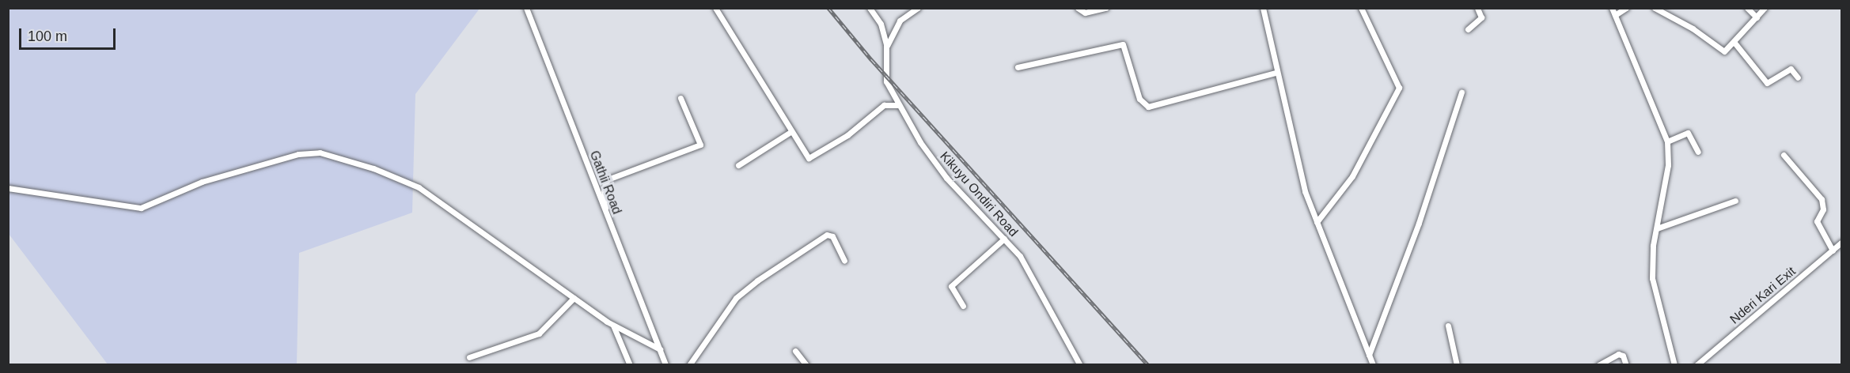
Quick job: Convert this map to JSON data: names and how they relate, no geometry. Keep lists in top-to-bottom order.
{
  "streets": {
    "street": ["Gathii Road", "Kikuyu Ondiri Road", "Nderi Kari Exit"]
  },
  "scale_bar": "100 m"
}
